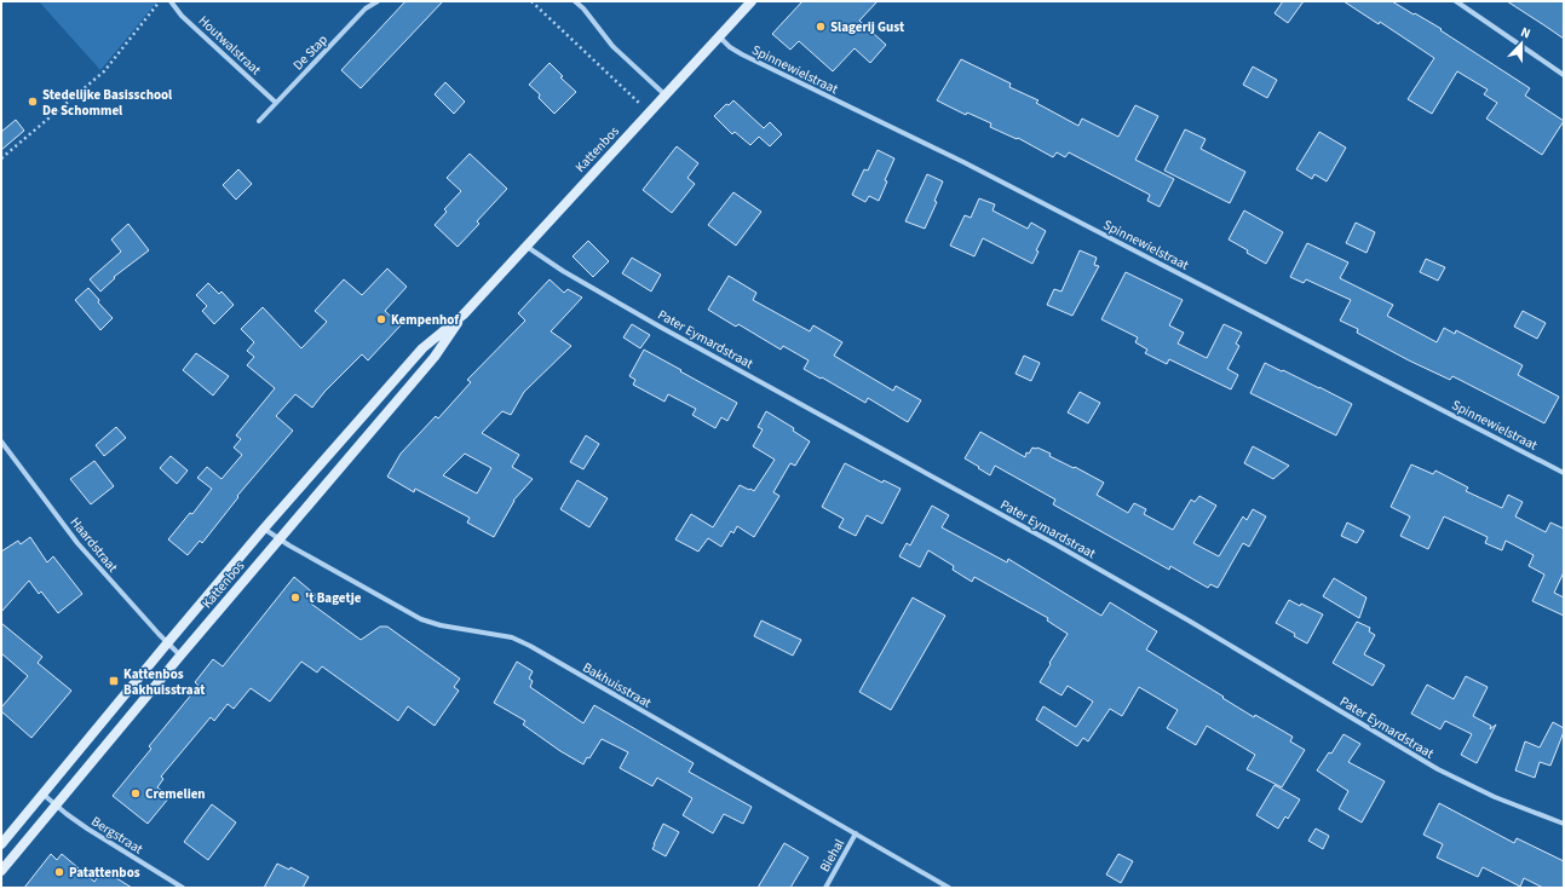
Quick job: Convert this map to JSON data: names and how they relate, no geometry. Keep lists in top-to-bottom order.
{
  "streets": {
    "main road": ["Kattenbos"],
    "street": [
      "Houtwalstraat",
      "De Stap",
      "Spinnewielstraat",
      "Pater Eymardstraat",
      "Haardstraat",
      "Bakhuisstraat",
      "Bergstraat",
      "Biehal"
    ]
  },
  "crossings": [
    ["Houtwalstraat", "De Stap"],
    ["Spinnewielstraat", "Kattenbos"],
    ["Kattenbos", "Pater Eymardstraat"],
    ["Kattenbos", "Haardstraat"],
    ["Kattenbos", "Bakhuisstraat"],
    ["Kattenbos", "Bergstraat"],
    ["Bakhuisstraat", "Biehal"]
  ],
  "places": {
    "other": [
      "Slagerij Gust",
      "Stedelijke Basisschool De Schommel",
      "Kempenhof",
      "'t Bagetje",
      "Cremelien",
      "Patattenbos"
    ],
    "transit": ["Kattenbos Bakhuisstraat"]
  },
  "north": "top"
}
